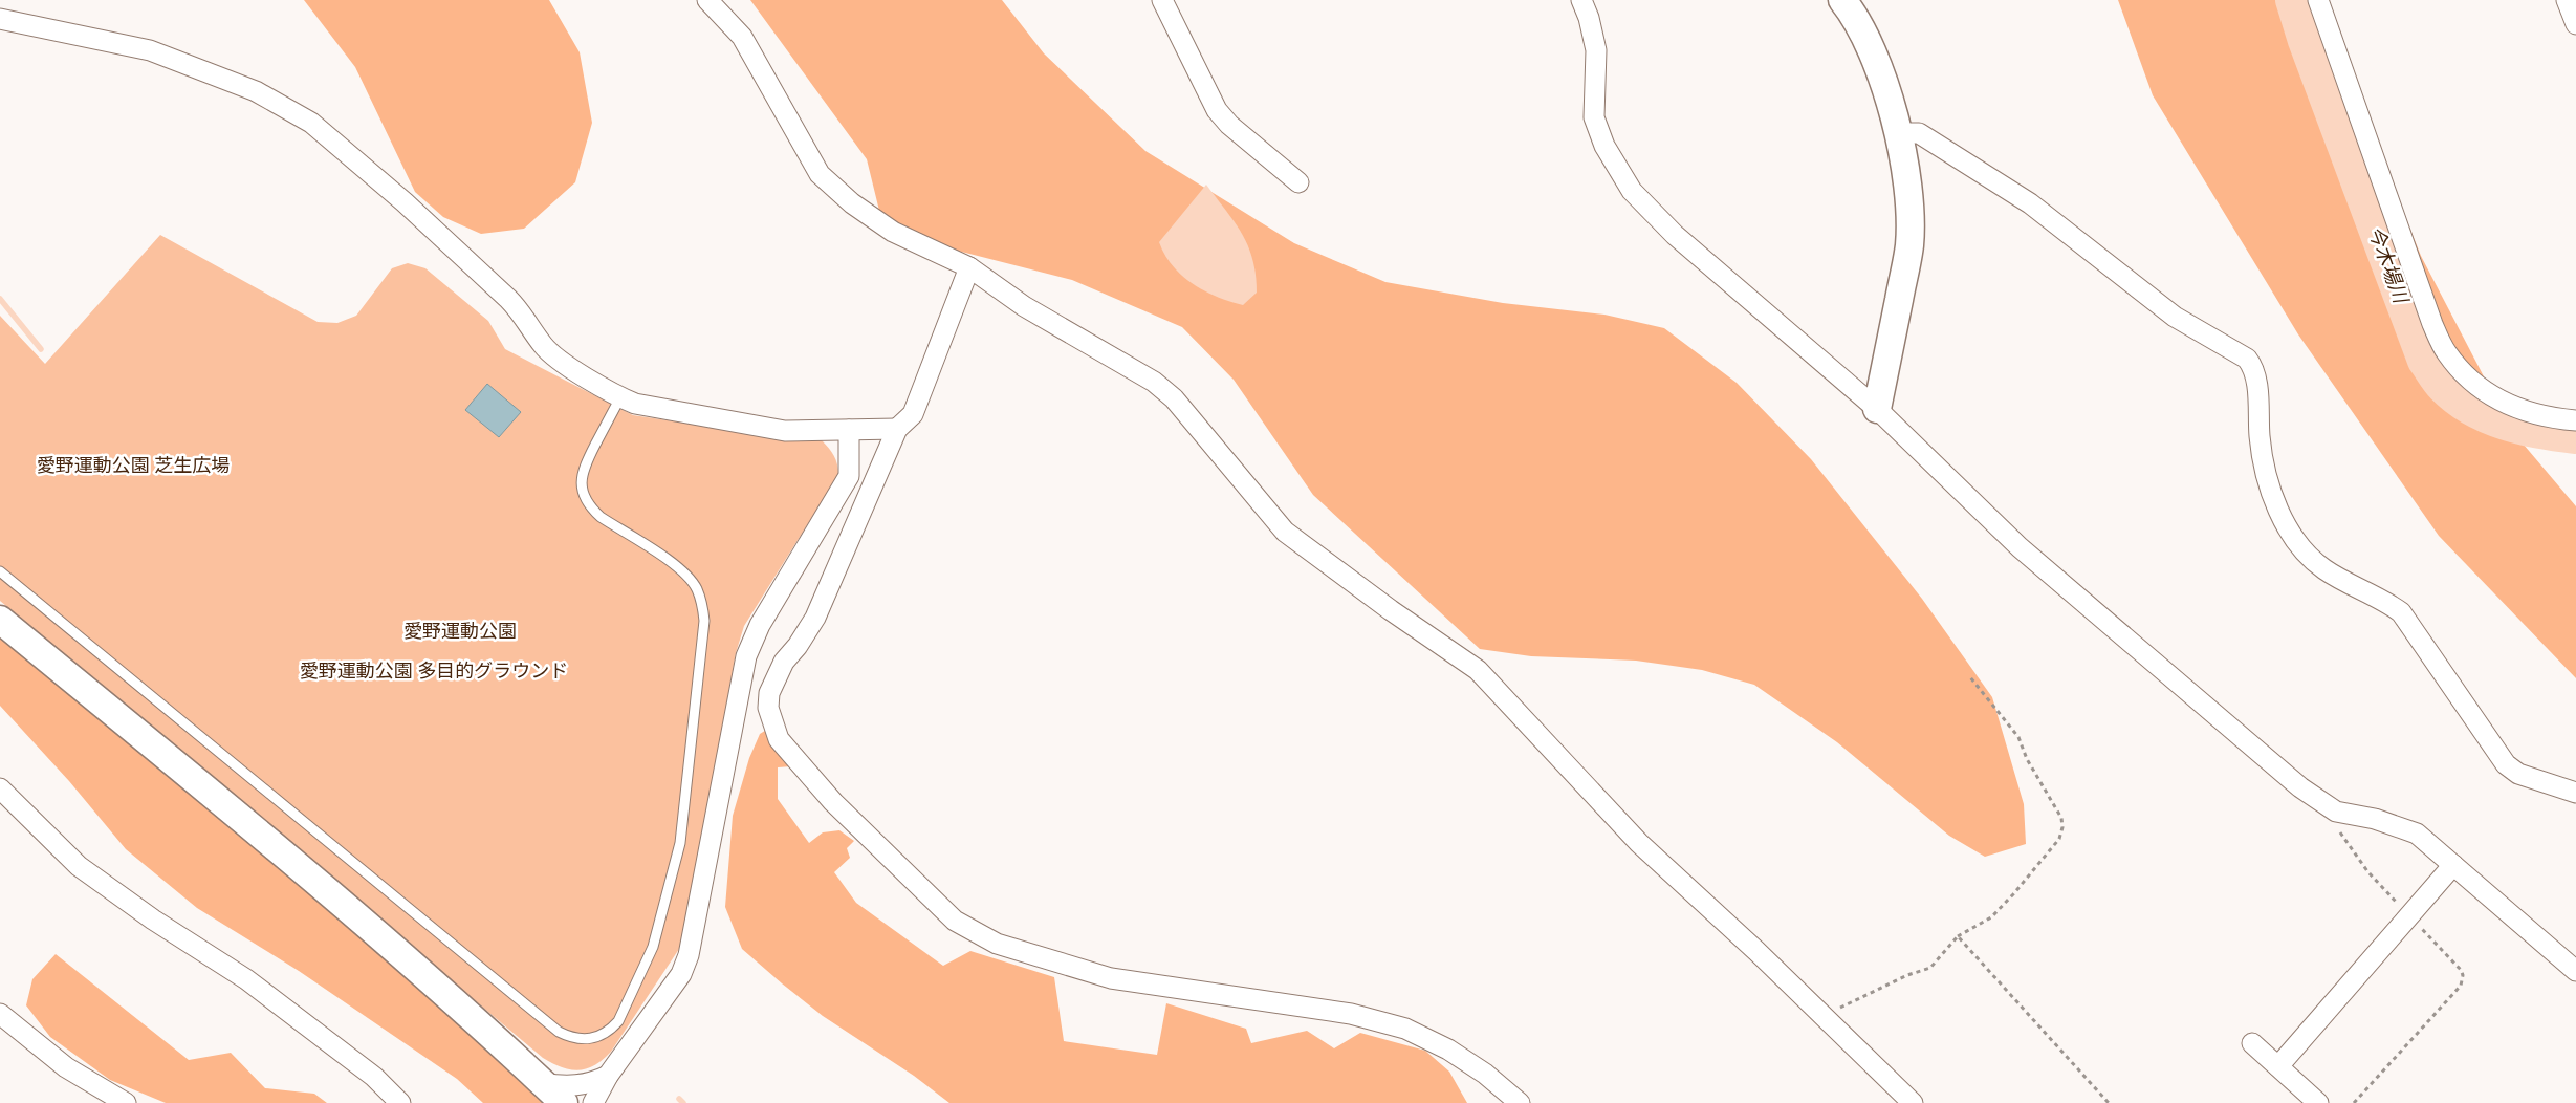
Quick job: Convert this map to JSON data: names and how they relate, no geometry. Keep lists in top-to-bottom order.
{
  "water": ["今木場川"],
  "parks": ["愛野運動公園 芝生広場", "愛野運動公園", "愛野運動公園 多目的グラウンド"]
}
